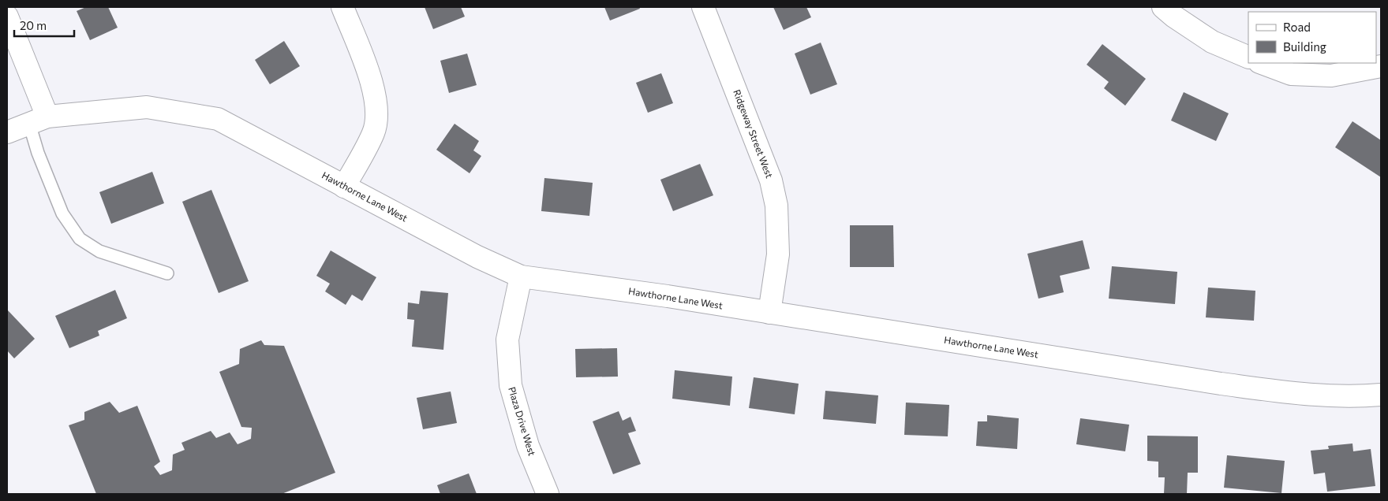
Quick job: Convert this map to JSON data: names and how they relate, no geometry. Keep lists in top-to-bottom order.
{
  "streets": {
    "street": ["Ridgeway Street West", "Hawthorne Lane West", "Plaza Drive West"]
  },
  "crossings": [
    ["Ridgeway Street West", "Hawthorne Lane West"],
    ["Hawthorne Lane West", "Plaza Drive West"]
  ],
  "legend": ["Road", "Building"],
  "scale_bar": "20 m"
}
